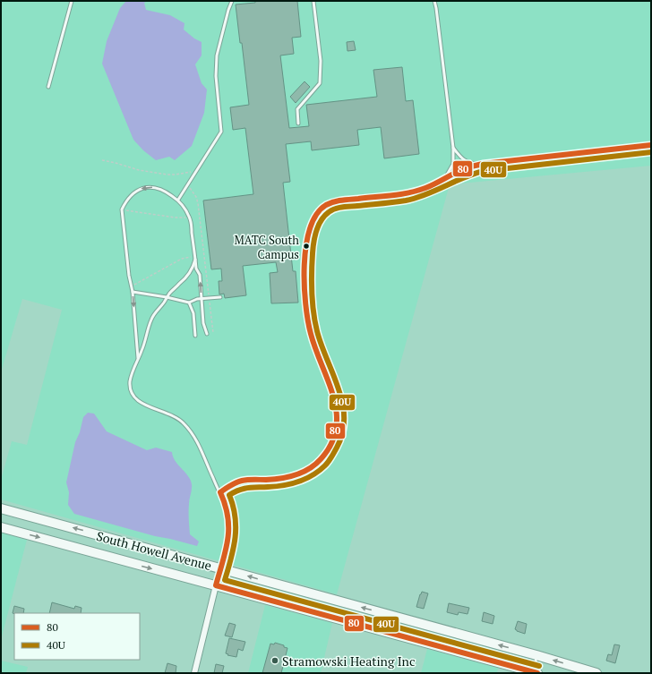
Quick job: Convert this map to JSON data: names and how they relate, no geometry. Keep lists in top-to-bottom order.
{
  "streets": {
    "main road": ["South Howell Avenue"]
  },
  "places": ["MATC South Campus", "Stramowski Heating Inc"],
  "lines": ["transit line 80", "transit line 40U"],
  "legend": ["80", "40U"]
}
